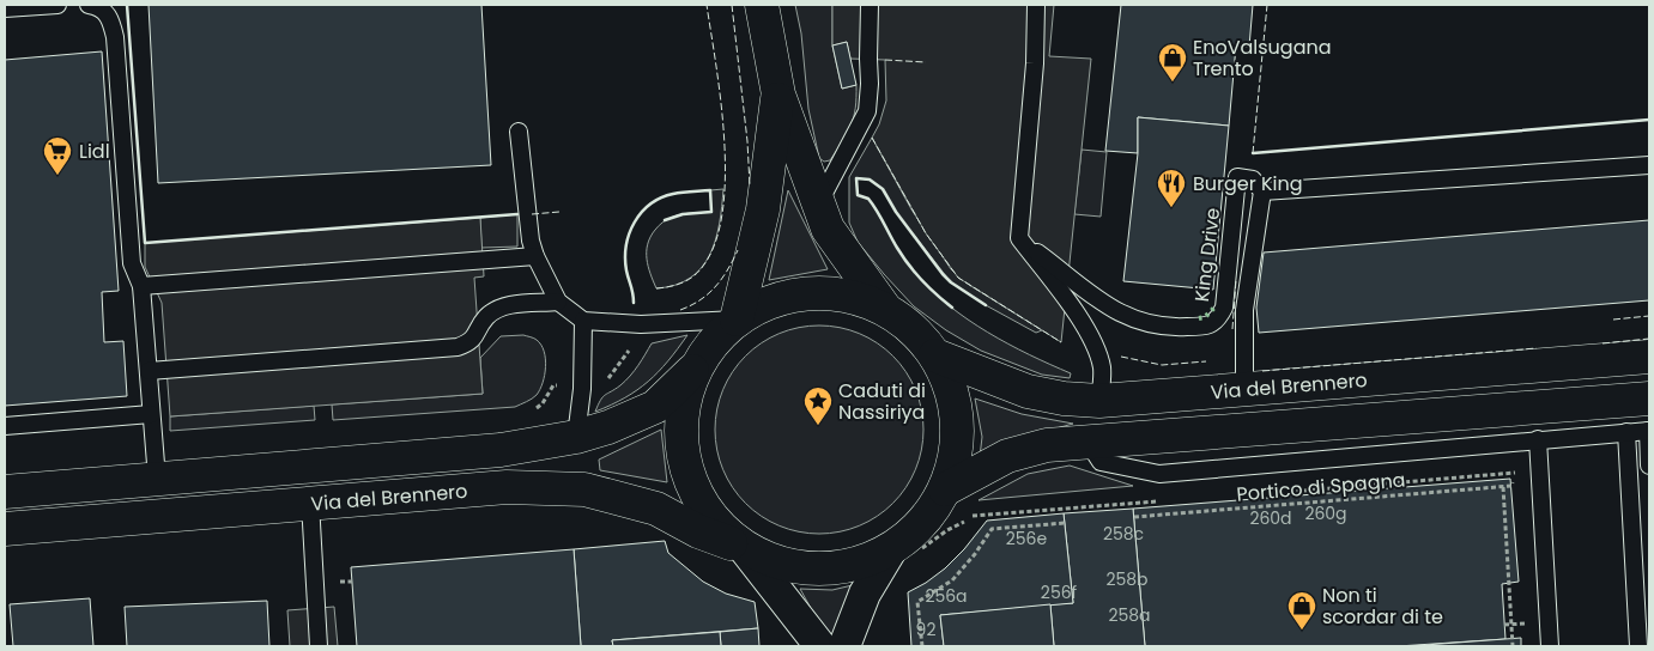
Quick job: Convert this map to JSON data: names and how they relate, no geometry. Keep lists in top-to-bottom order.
{
  "streets": {
    "main road": ["Via del Brennero"],
    "lane": ["King Drive"],
    "path": ["Portico di Spagna"]
  },
  "places": {
    "shop": ["EnoValsugana Trento", "Non ti scordar di te"],
    "supermarket": ["Lidl"],
    "restaurant": ["Burger King"],
    "place": ["Caduti di Nassiriya"]
  },
  "house_numbers": [
    "260g",
    "260d",
    "258c",
    "256e",
    "258b",
    "256f",
    "256a",
    "258a",
    "92"
  ]
}
